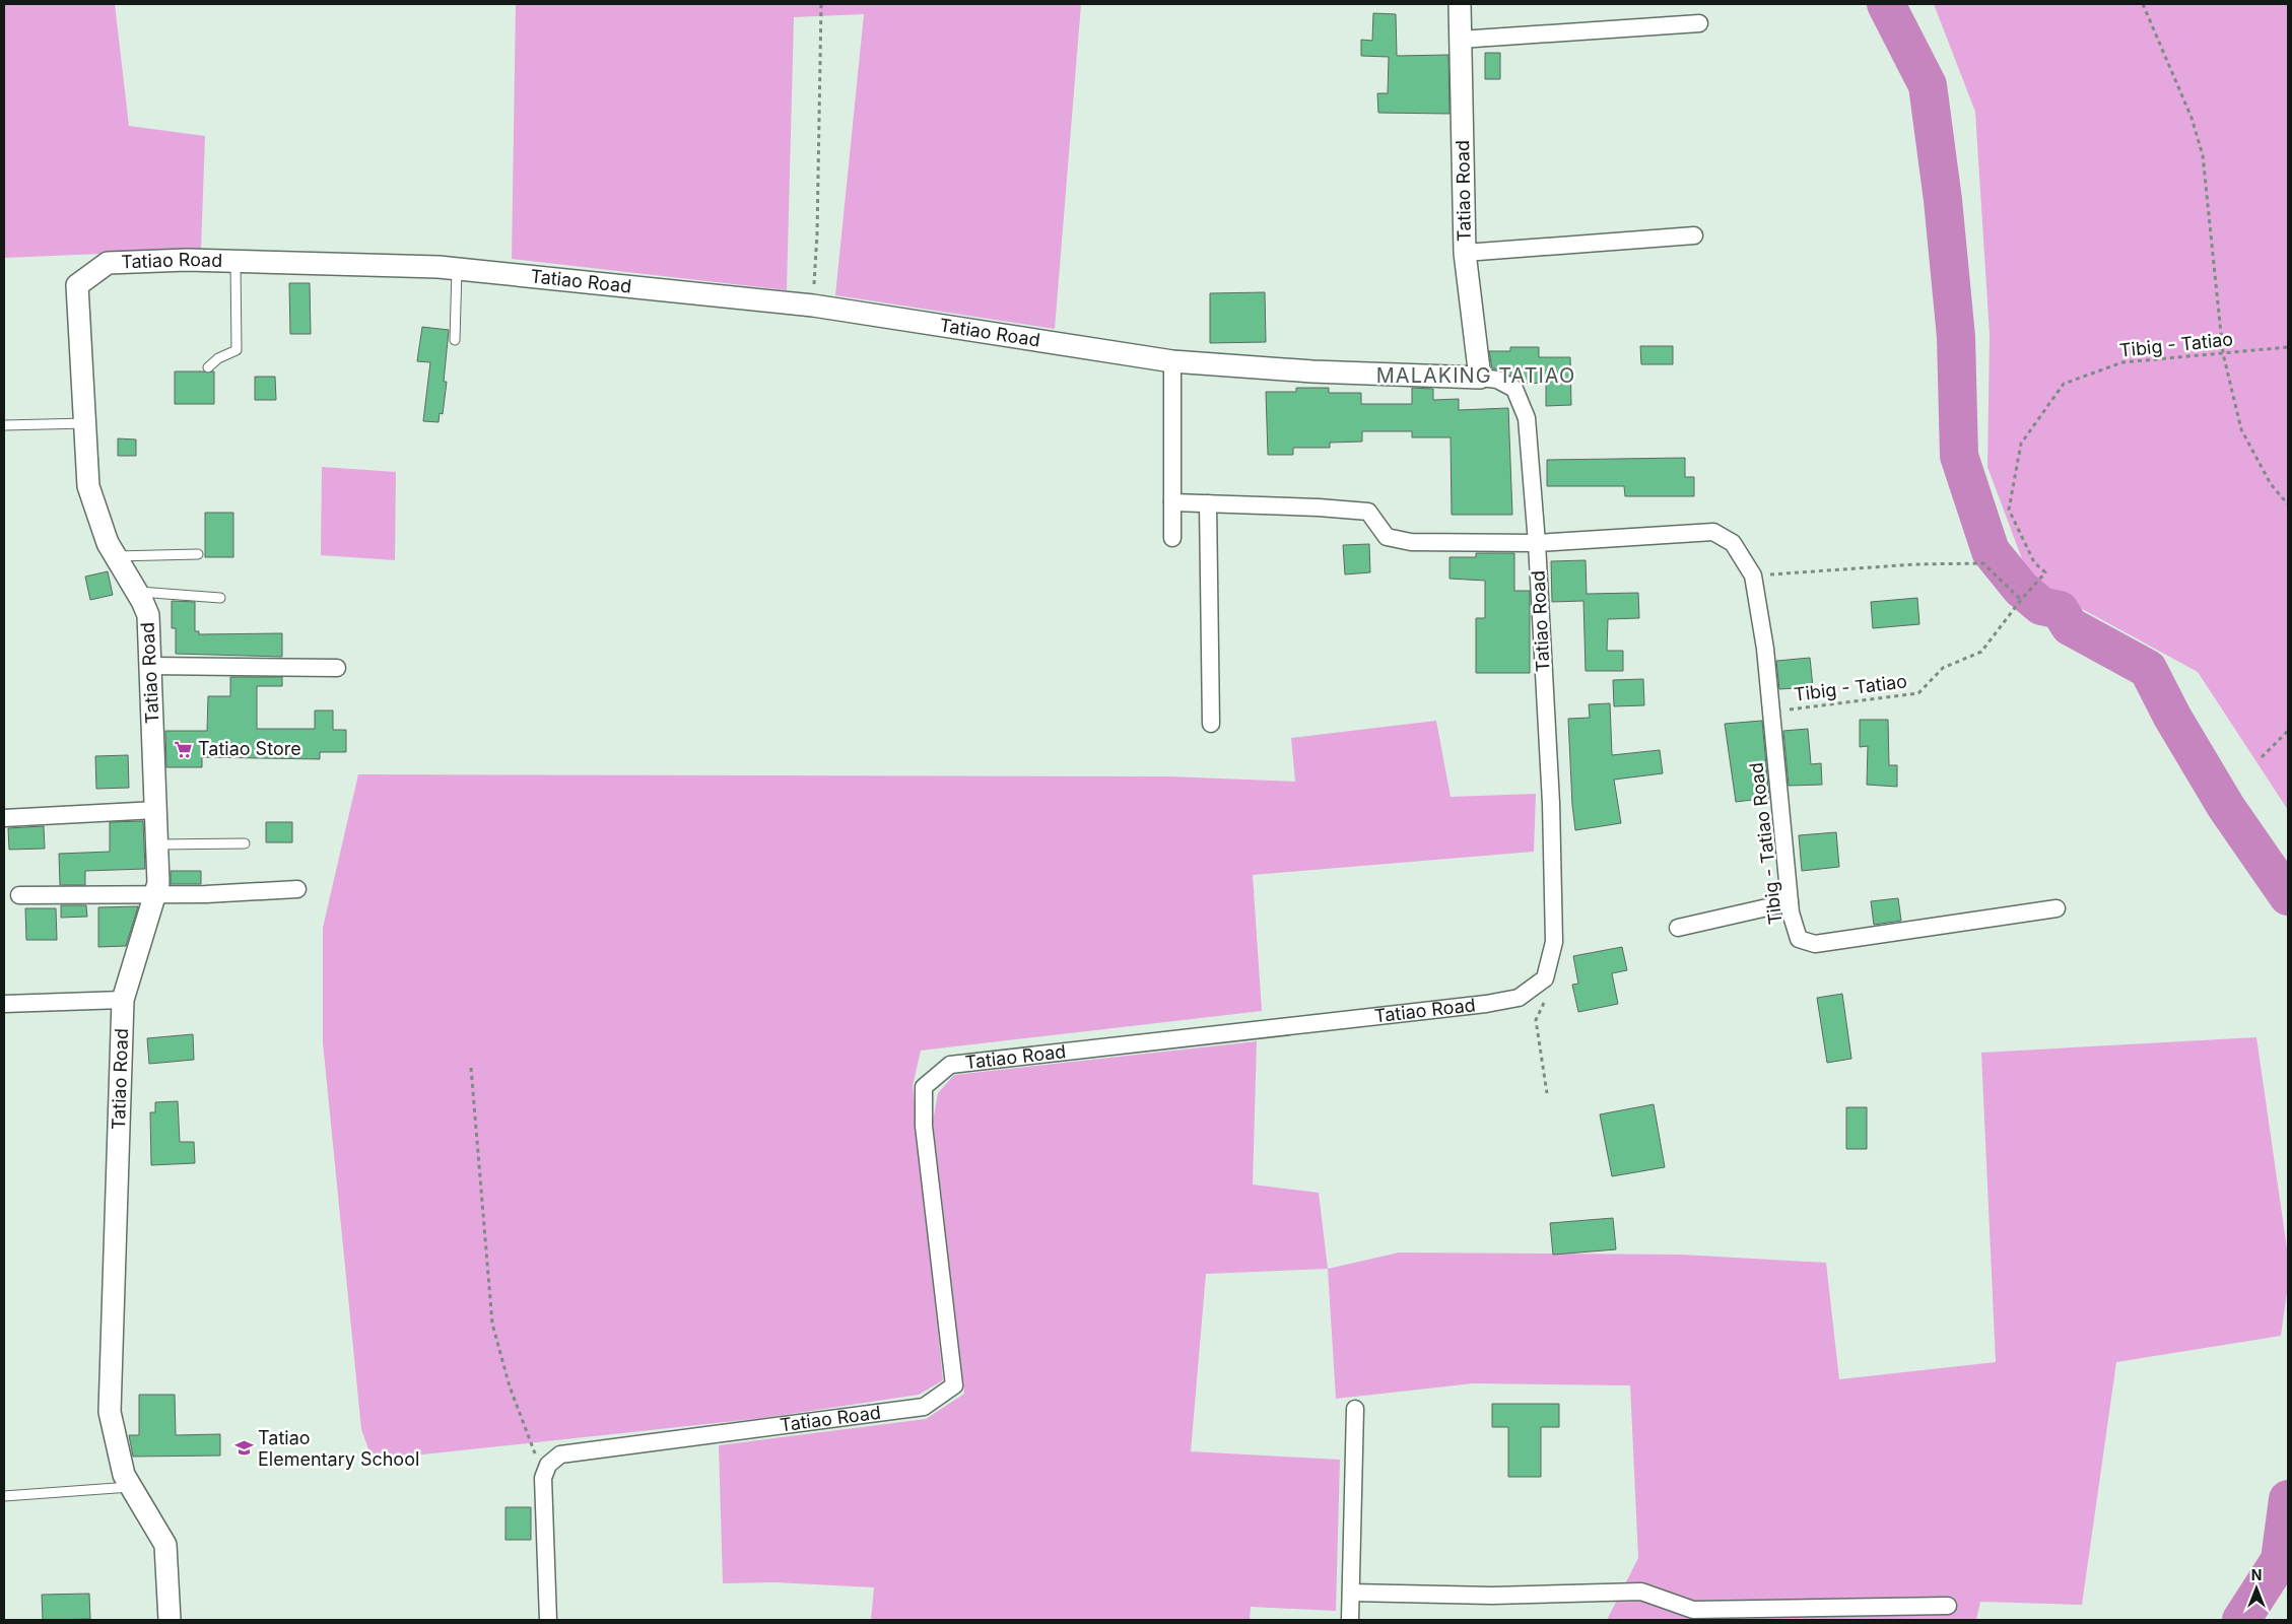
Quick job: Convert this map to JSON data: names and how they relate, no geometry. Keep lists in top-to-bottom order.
{
  "streets": {
    "street": ["Tatiao Road", "Tibig - Tatiao Road"],
    "path": ["Tibig - Tatiao"]
  },
  "crossings": [
    ["Tibig - Tatiao", "Tibig - Tatiao Road"]
  ],
  "districts": ["MALAKING TATIAO"],
  "places": {
    "supermarket": ["Tatiao Store"],
    "school or university": ["Tatiao Elementary School"]
  },
  "north": "top"
}
